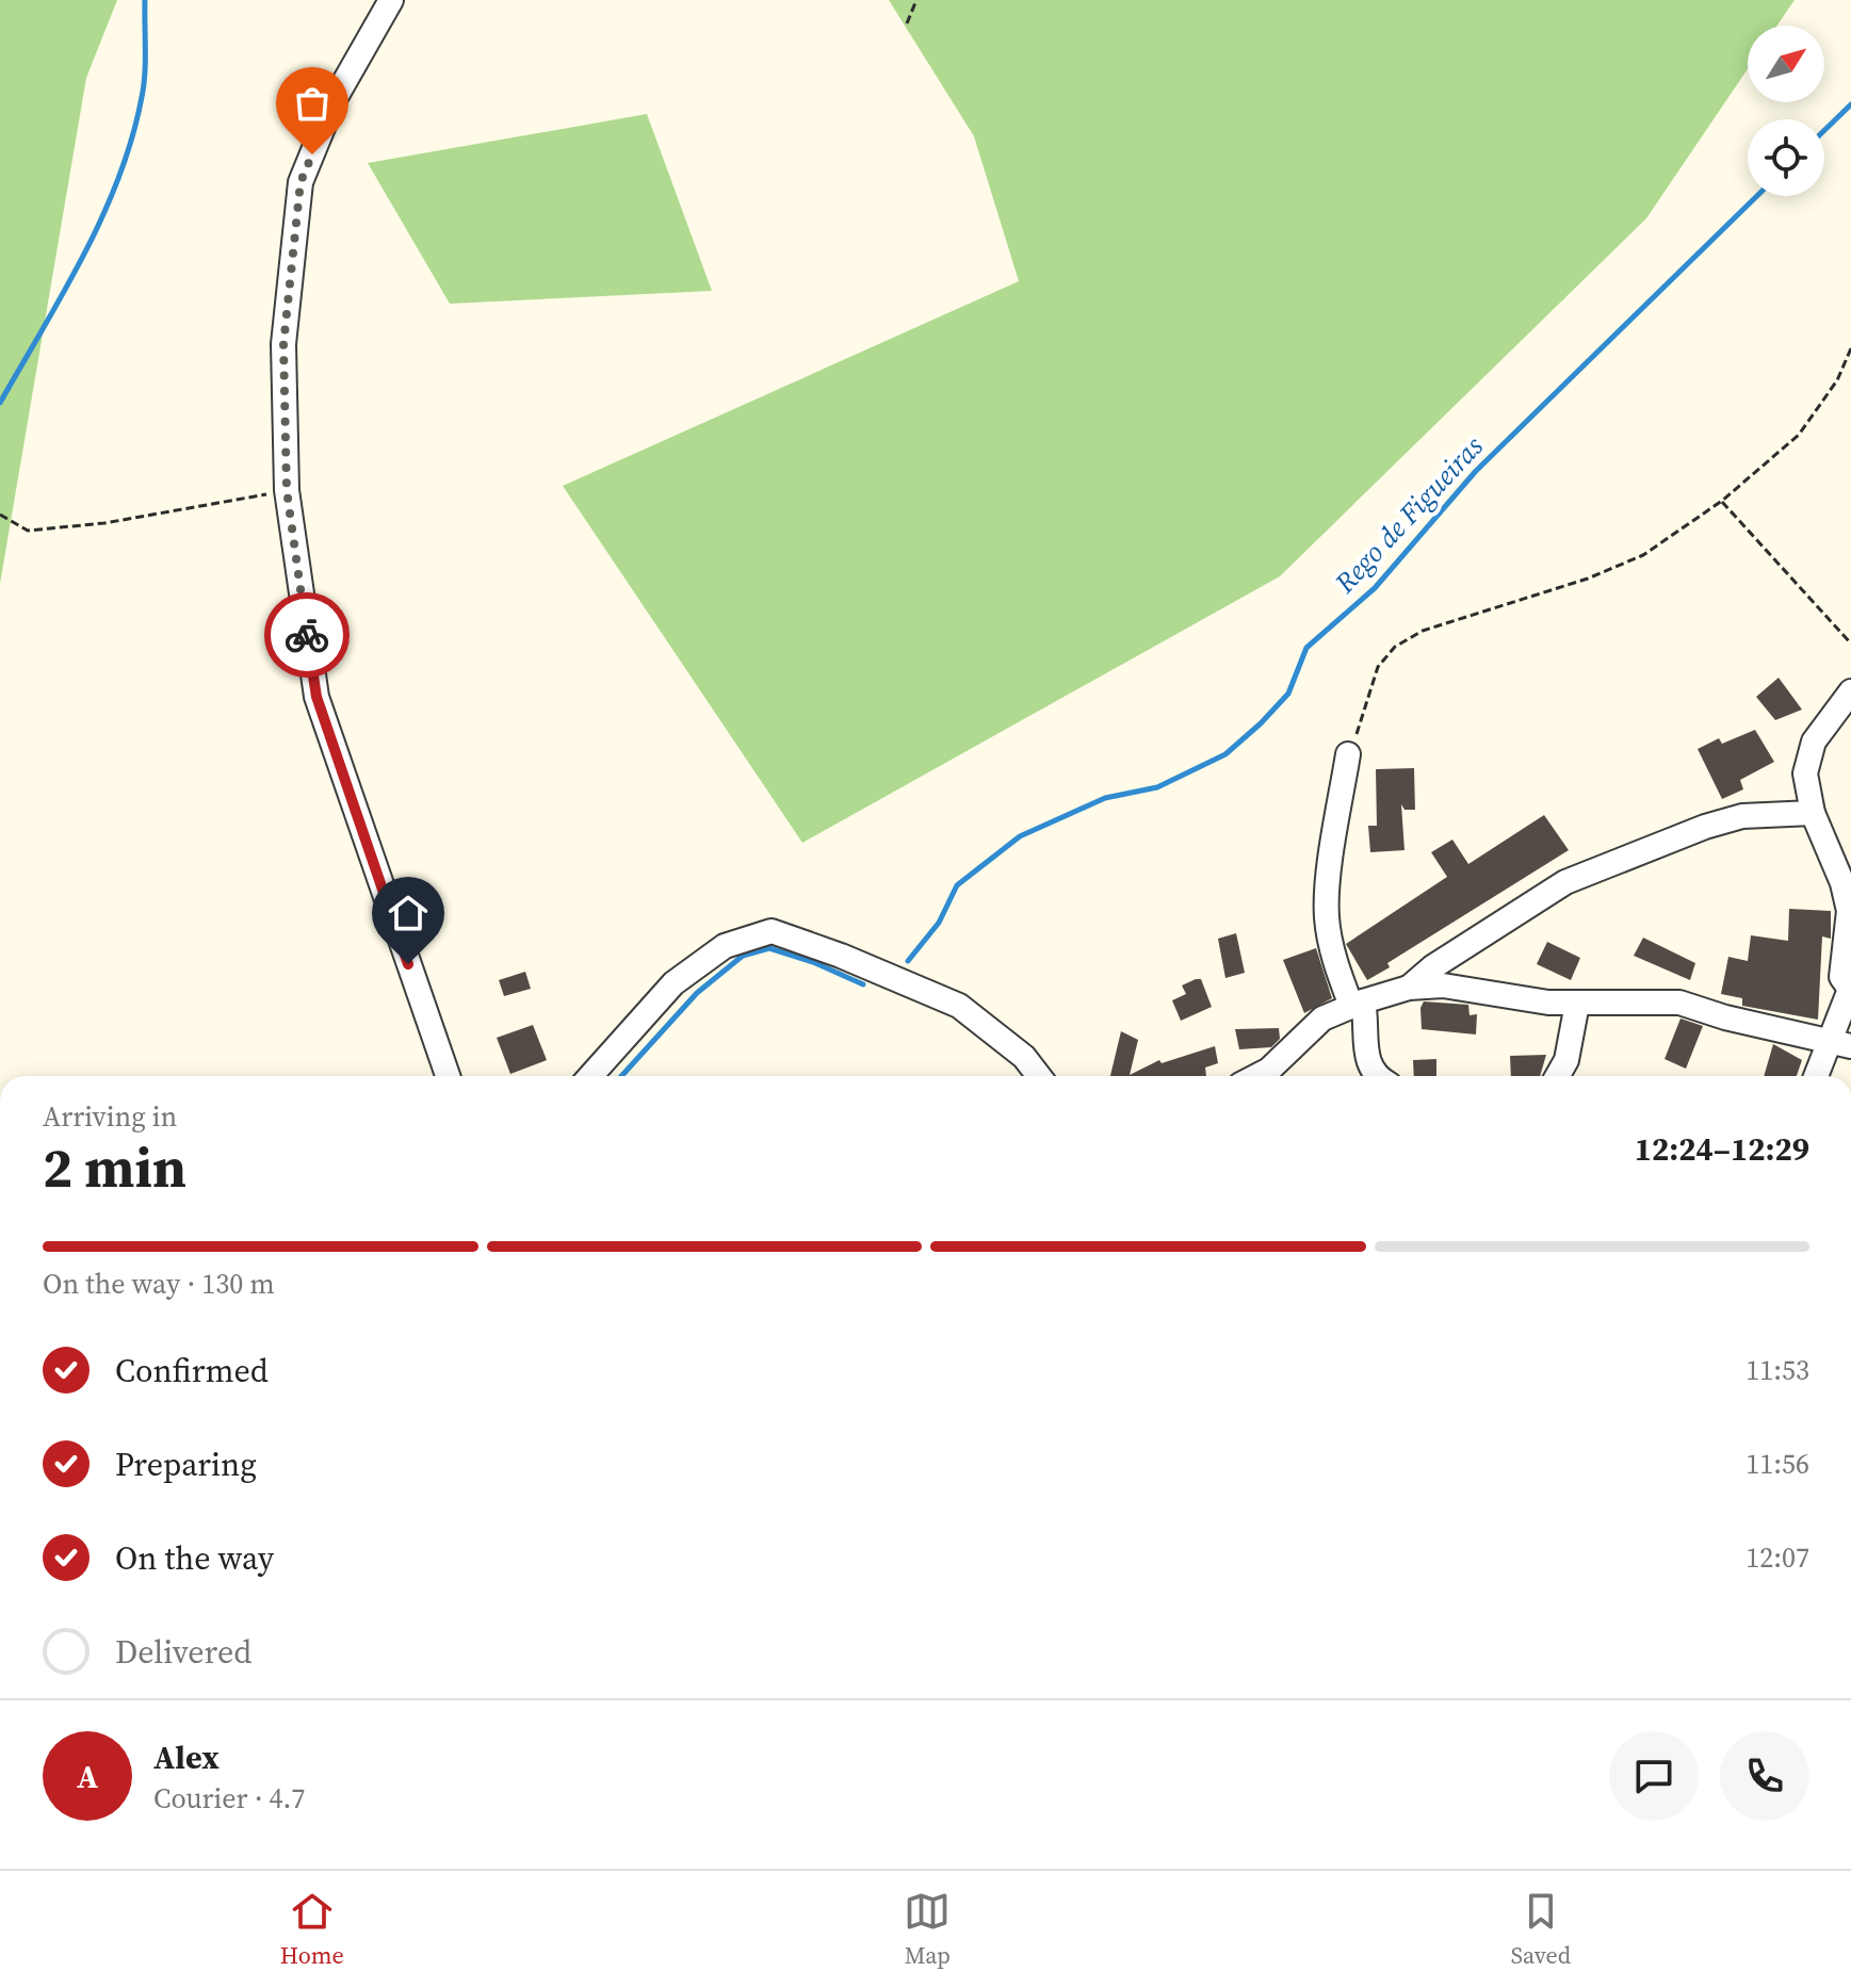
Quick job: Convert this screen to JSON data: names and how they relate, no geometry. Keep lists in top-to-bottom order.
{
  "water": ["Rego de Figueiras"],
  "north": "top right",
  "page": {
    "heading": ["2 min", "Arriving in", "12:24–12:29"],
    "panel": ["Alex", "Courier · 4.7"],
    "bar": "On the way · 130 m",
    "list": [
      ["Confirmed", "11:53"],
      ["Preparing", "11:56"],
      ["On the way", "12:07"],
      "Delivered"
    ],
    "round": "A",
    "tabs": ["Home", "Map", "Saved"]
  }
}
